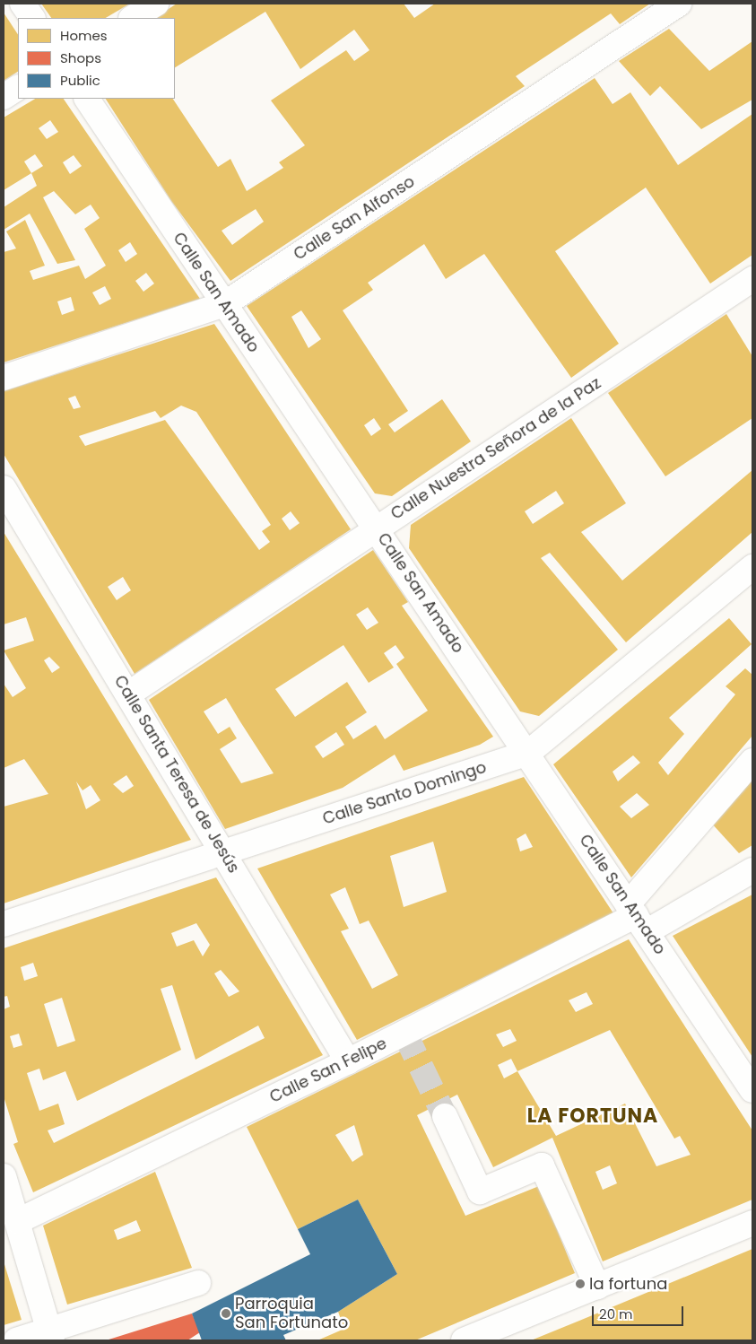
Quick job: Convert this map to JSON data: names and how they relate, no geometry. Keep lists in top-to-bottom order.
{
  "streets": {
    "street": [
      "Calle San Alfonso",
      "Calle San Amado",
      "Calle Nuestra Señora de la Paz",
      "Calle Santa Teresa de Jesús",
      "Calle Santo Domingo",
      "Calle San Felipe"
    ]
  },
  "crossings": [
    ["Calle San Alfonso", "Calle San Amado"],
    ["Calle San Amado", "Calle Nuestra Señora de la Paz"],
    ["Calle San Amado", "Calle Santo Domingo"],
    ["Calle San Amado", "Calle San Felipe"],
    ["Calle Nuestra Señora de la Paz", "Calle Santa Teresa de Jesús"],
    ["Calle Santa Teresa de Jesús", "Calle Santo Domingo"],
    ["Calle Santa Teresa de Jesús", "Calle San Felipe"]
  ],
  "districts": ["LA FORTUNA"],
  "places": ["la fortuna", "Parroquia San Fortunato"],
  "legend": ["Homes", "Shops", "Public"],
  "scale_bar": "20 m"
}
